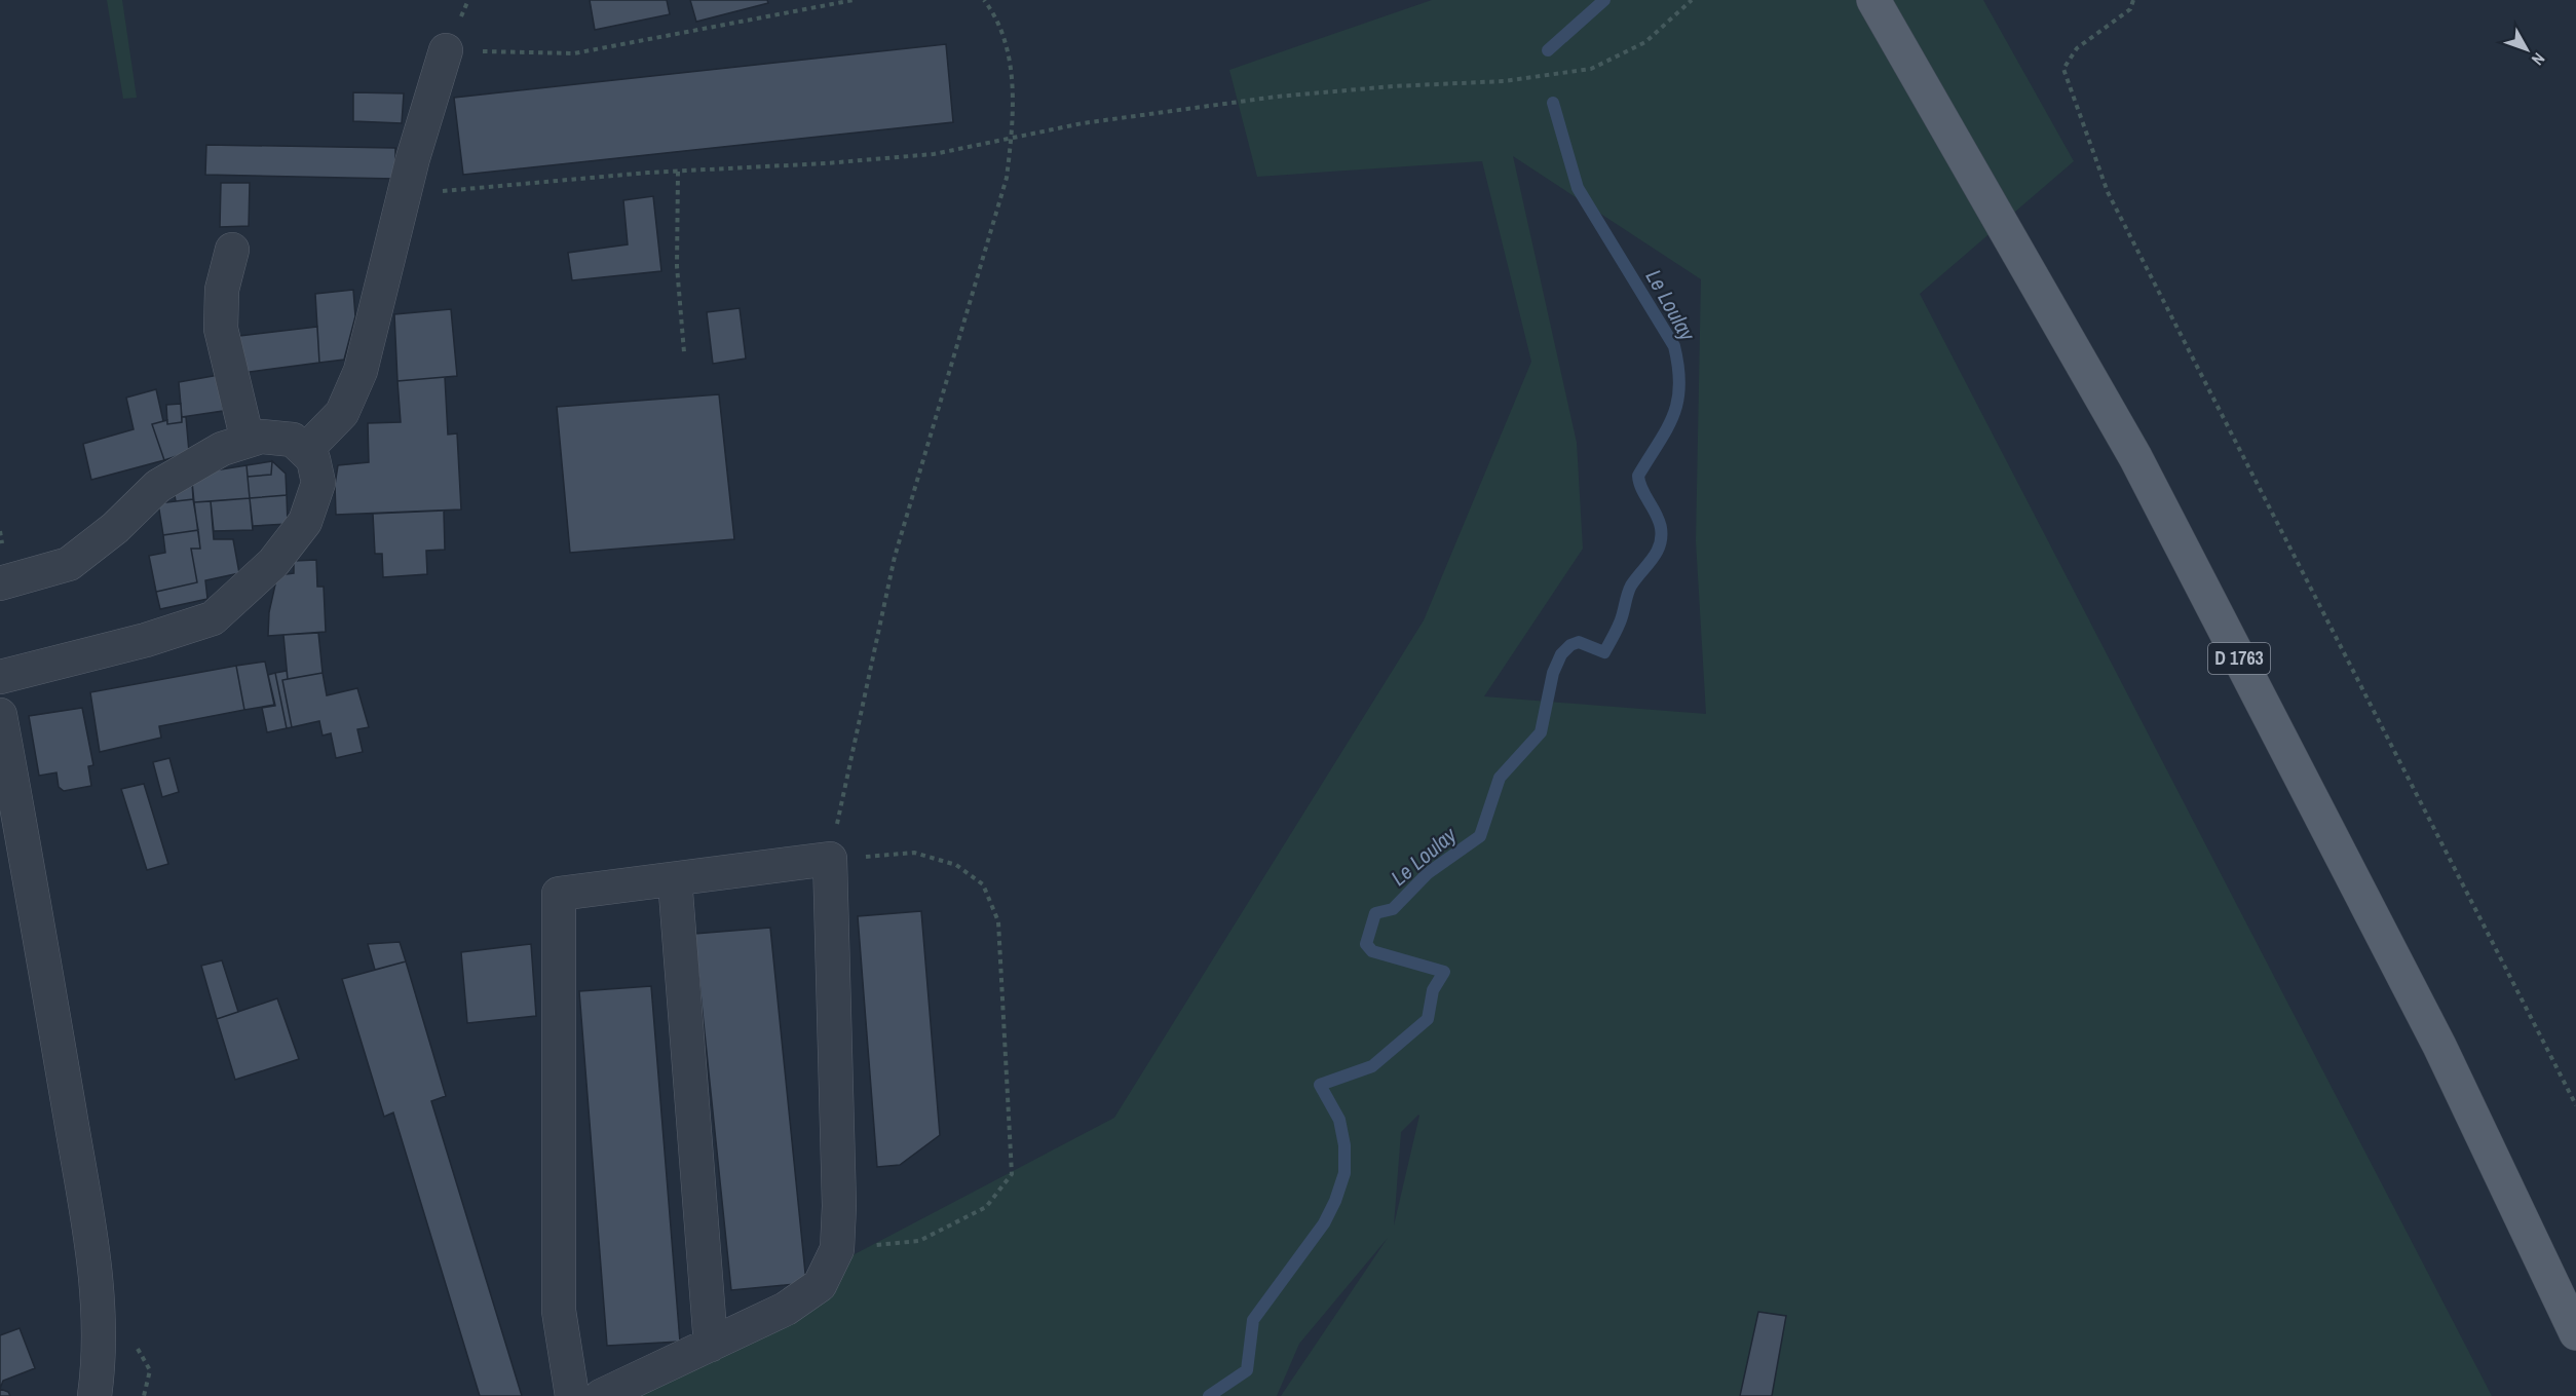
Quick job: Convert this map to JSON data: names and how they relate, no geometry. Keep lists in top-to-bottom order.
{
  "streets": {
    "main road": ["D 1763"]
  },
  "water": ["Le Loulay"],
  "north": "bottom right"
}
